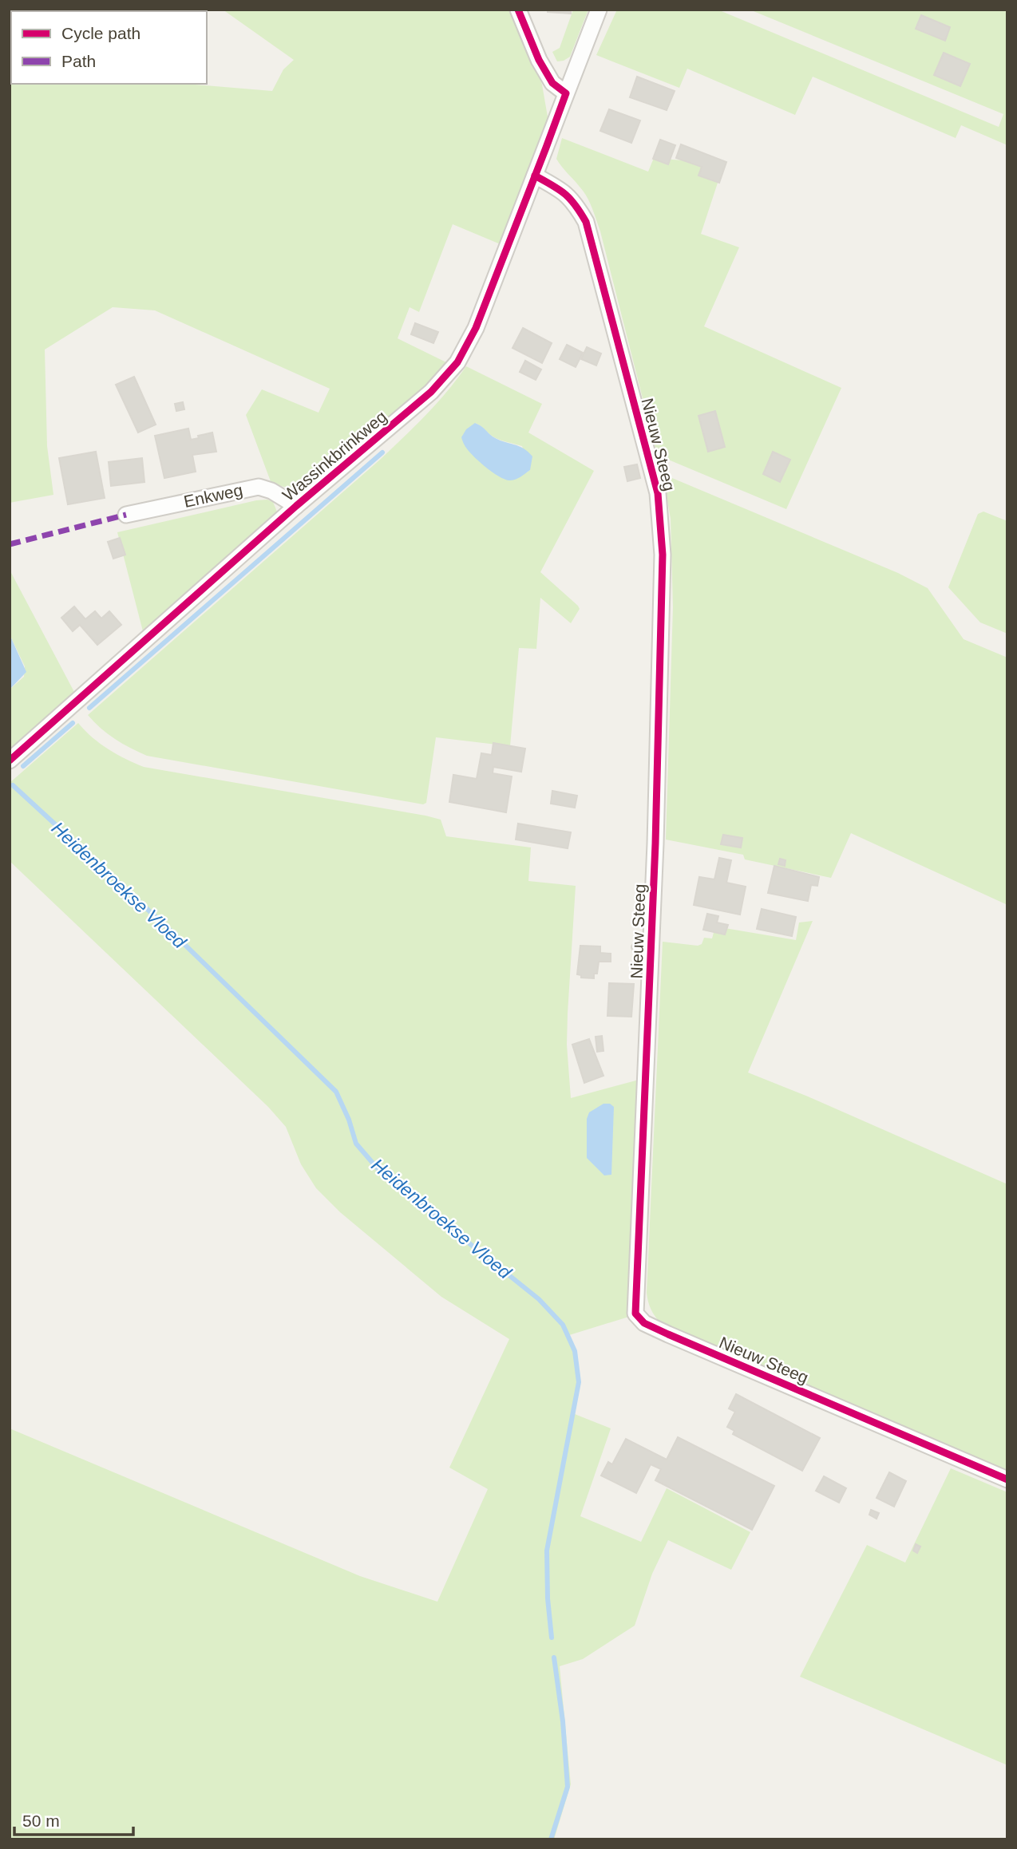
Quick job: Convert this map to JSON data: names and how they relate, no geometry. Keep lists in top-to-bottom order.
{
  "streets": {
    "street": ["Nieuw Steeg", "Wassinkbrinkweg", "Enkweg"]
  },
  "crossings": [
    ["Nieuw Steeg", "Wassinkbrinkweg"],
    ["Wassinkbrinkweg", "Enkweg"]
  ],
  "water": ["Heidenbroekse Vloed"],
  "legend": ["Cycle path", "Path"],
  "scale_bar": "50 m"
}
